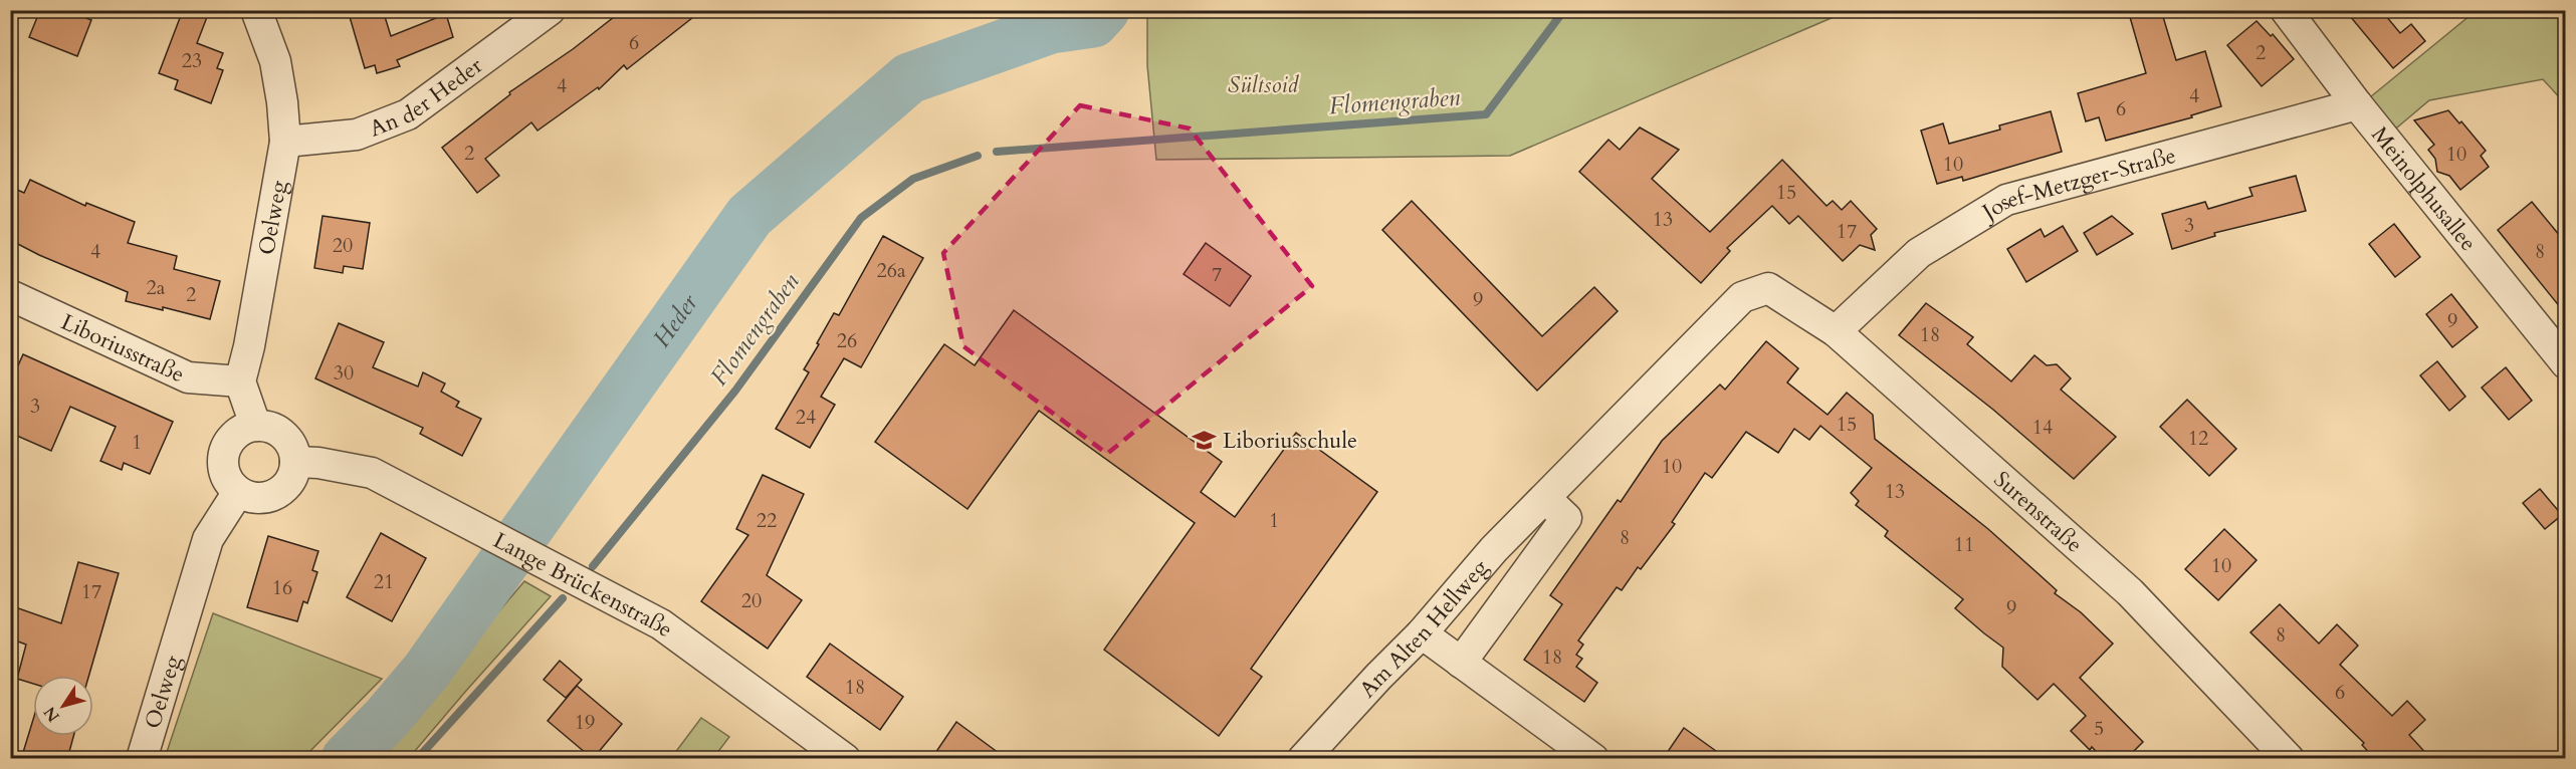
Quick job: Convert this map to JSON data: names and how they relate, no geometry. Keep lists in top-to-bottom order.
{
  "streets": {
    "street": [
      "An der Heder",
      "Josef-Metzger-Straße",
      "Meinolphusallee",
      "Oelweg",
      "Liboriusstraße",
      "Surenstraße",
      "Lange Brückenstraße",
      "Am Alten Hellweg"
    ]
  },
  "crossings": [
    ["An der Heder", "Oelweg"],
    ["Josef-Metzger-Straße", "Meinolphusallee"],
    ["Josef-Metzger-Straße", "Surenstraße"],
    ["Oelweg", "Liboriusstraße"],
    ["Oelweg", "Lange Brückenstraße"],
    ["Surenstraße", "Am Alten Hellweg"]
  ],
  "water": ["Flomengraben", "Heder"],
  "parks": ["Sültsoid"],
  "places": {
    "school or university": ["Liboriusschule"]
  },
  "house_numbers": [
    "6",
    "2",
    "23",
    "4",
    "4",
    "6",
    "2",
    "10",
    "10",
    "15",
    "13",
    "3",
    "17",
    "20",
    "4",
    "8",
    "26a",
    "7",
    "2a",
    "2",
    "9",
    "9",
    "18",
    "26",
    "30",
    "3",
    "24",
    "15",
    "14",
    "12",
    "1",
    "10",
    "13",
    "22",
    "1",
    "8",
    "11",
    "10",
    "21",
    "16",
    "17",
    "20",
    "9",
    "8",
    "18",
    "18",
    "6",
    "19",
    "5"
  ],
  "north": "bottom left"
}
